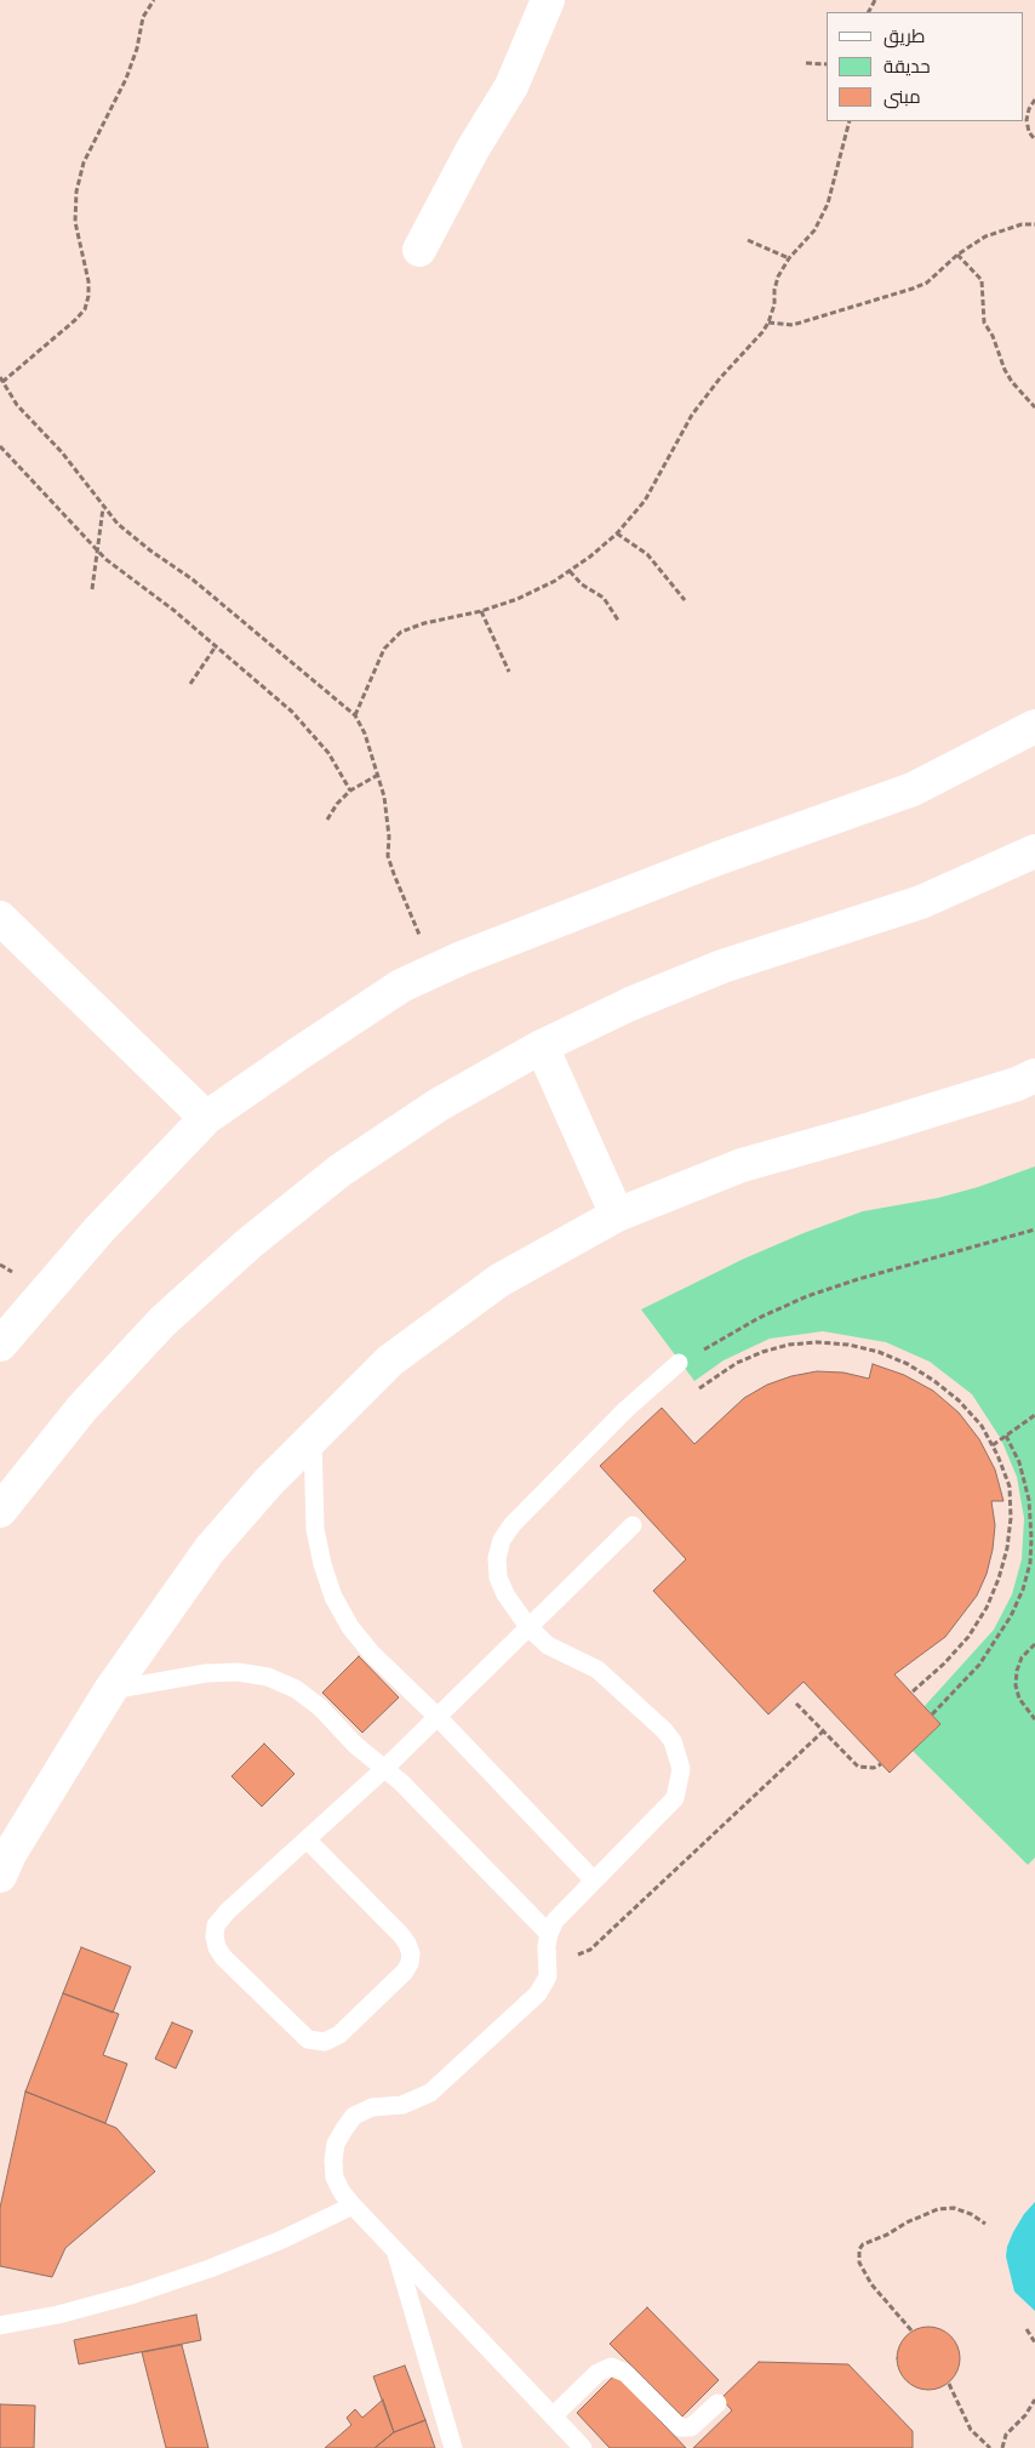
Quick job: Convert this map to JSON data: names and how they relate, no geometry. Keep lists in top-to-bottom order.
{
  "legend": ["طريق", "حديقة", "مبنى"]
}
